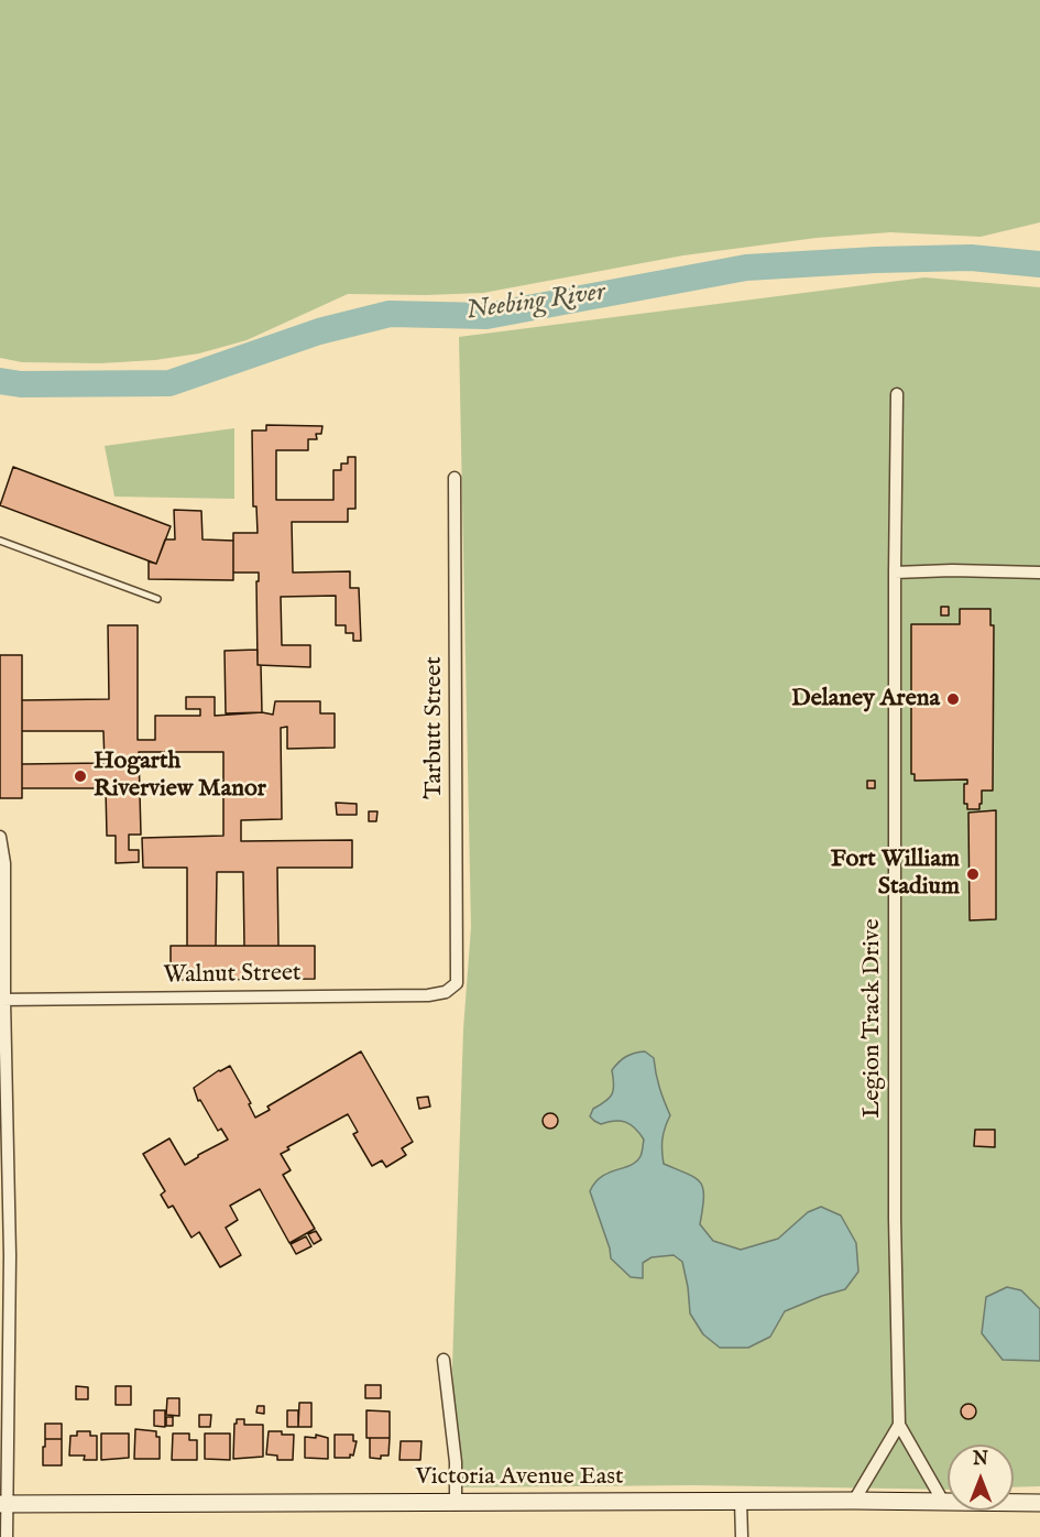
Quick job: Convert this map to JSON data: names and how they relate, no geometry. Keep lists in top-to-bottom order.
{
  "streets": {
    "street": [
      "Tarbutt Street",
      "Walnut Street",
      "Legion Track Drive",
      "Victoria Avenue East"
    ]
  },
  "crossings": [
    ["Tarbutt Street", "Walnut Street"],
    ["Legion Track Drive", "Victoria Avenue East"]
  ],
  "water": ["Neebing River"],
  "places": ["Delaney Arena", "Hogarth Riverview Manor", "Fort William Stadium"],
  "north": "top"
}
